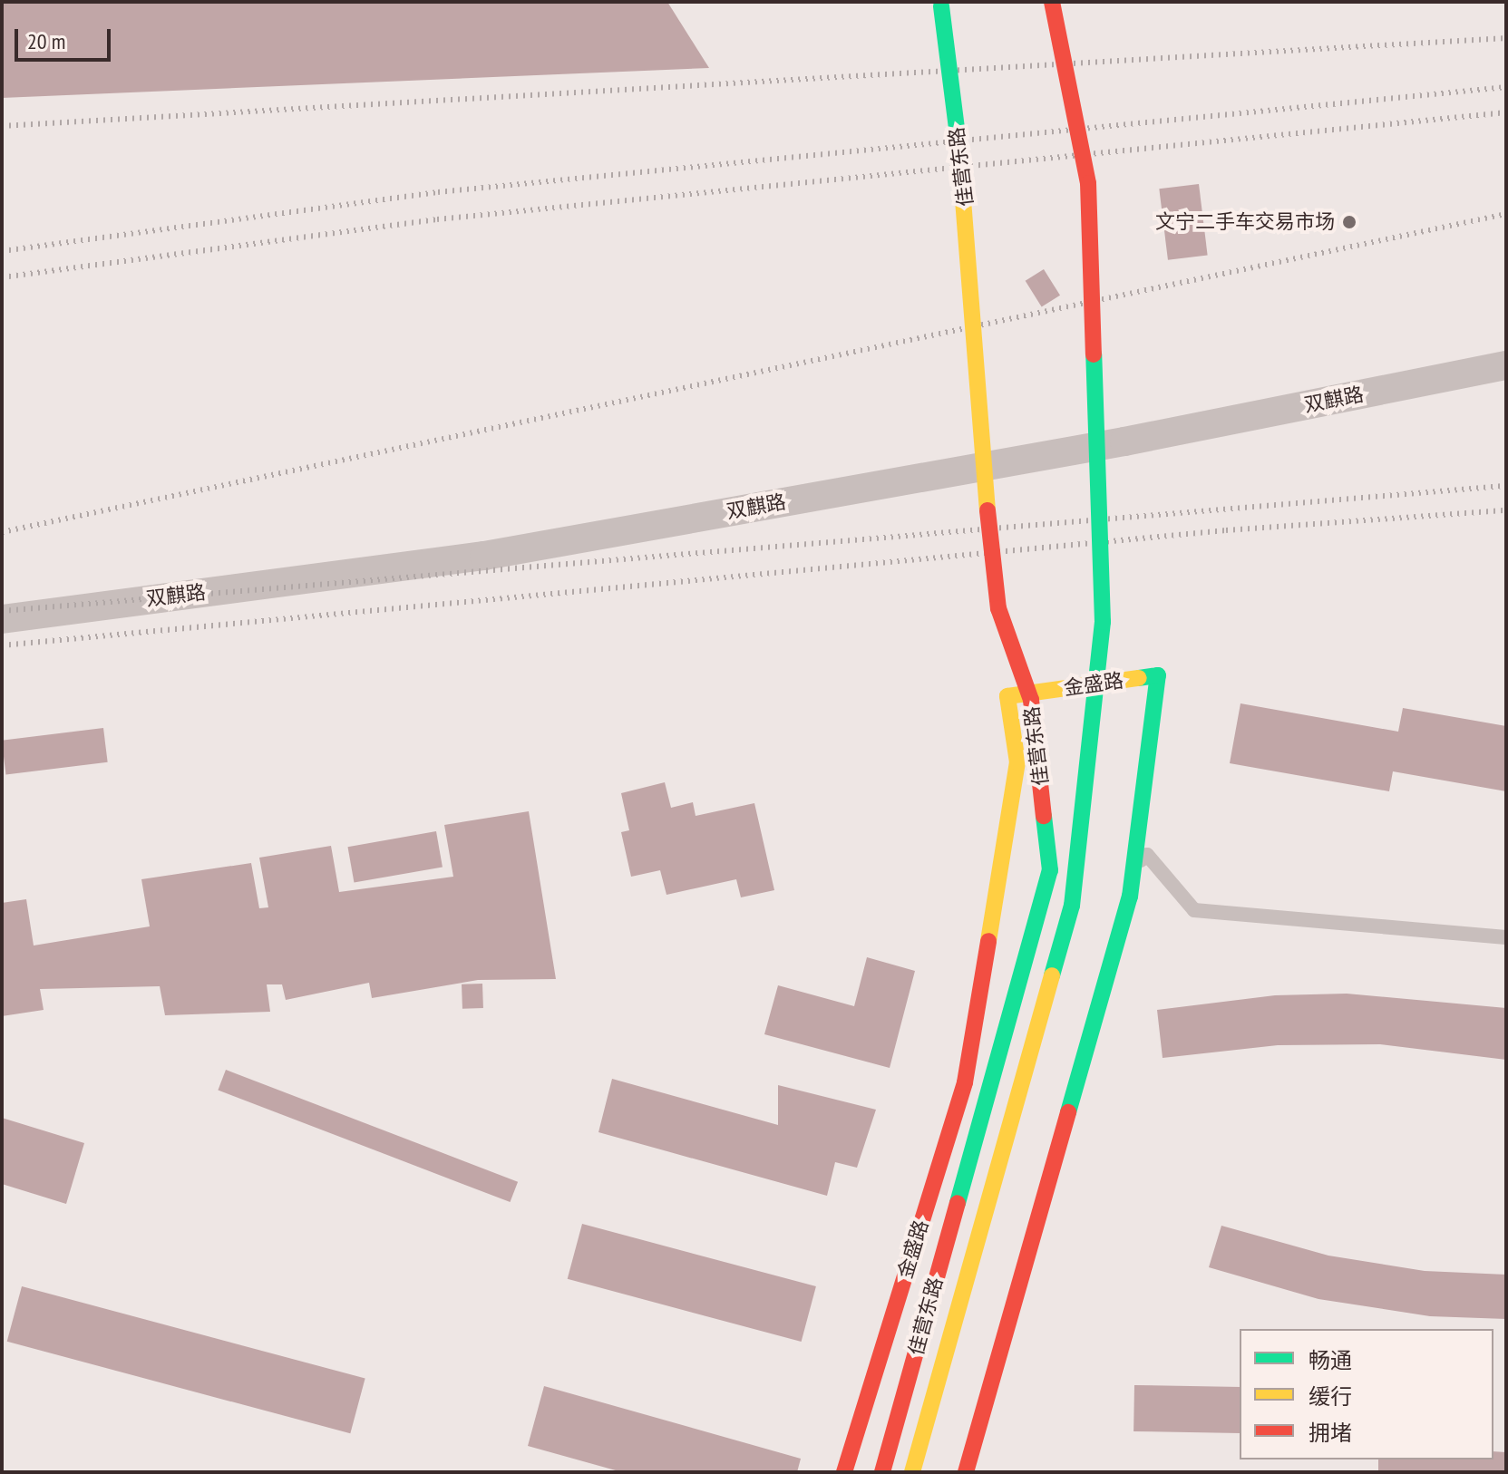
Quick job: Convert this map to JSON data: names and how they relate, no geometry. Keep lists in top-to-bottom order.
{
  "streets": {
    "street": ["佳营东路", "双麒路", "金盛路"]
  },
  "crossings": [
    ["佳营东路", "双麒路"]
  ],
  "places": ["文宁二手车交易市场"],
  "legend": ["畅通", "缓行", "拥堵"],
  "scale_bar": "20 m"
}
